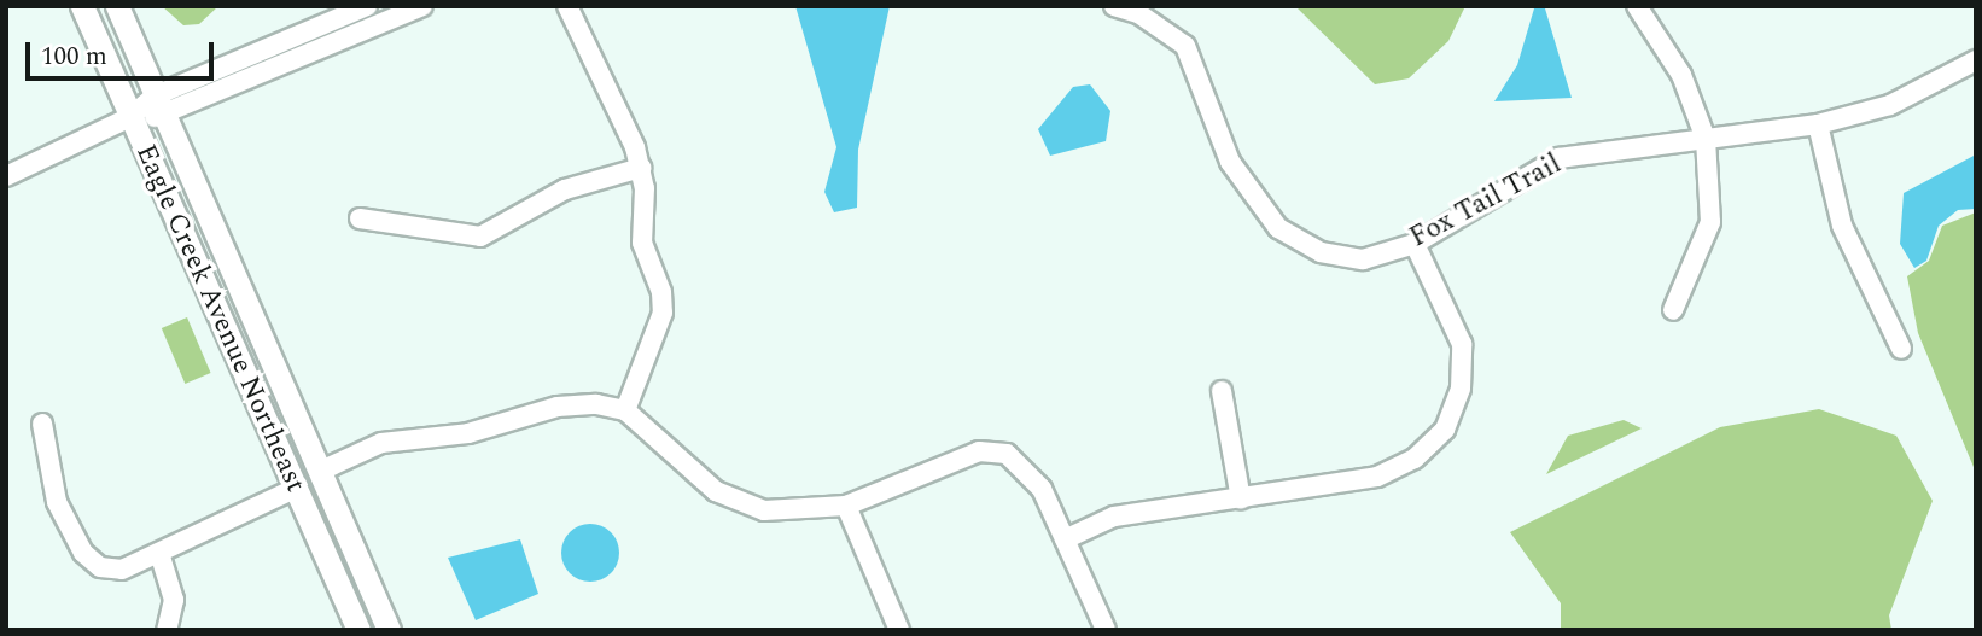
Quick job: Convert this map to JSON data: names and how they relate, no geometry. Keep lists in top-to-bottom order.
{
  "streets": {
    "main road": ["Eagle Creek Avenue Northeast"],
    "street": ["Fox Tail Trail"]
  },
  "scale_bar": "100 m"
}
